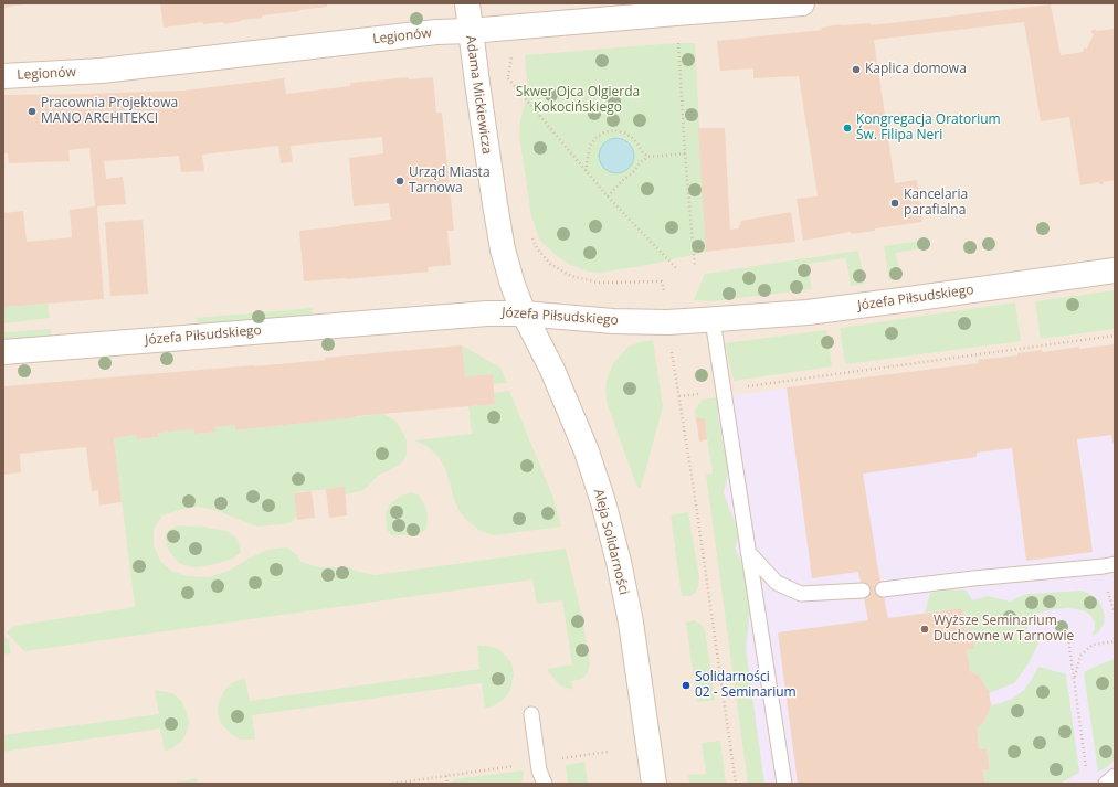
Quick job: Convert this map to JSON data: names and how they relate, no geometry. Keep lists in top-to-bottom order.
{
  "streets": {
    "street": [
      "Legionów",
      "Adama Mickiewicza",
      "Józefa Piłsudskiego",
      "Aleja Solidarności"
    ]
  },
  "crossings": [
    ["Legionów", "Adama Mickiewicza"],
    ["Adama Mickiewicza", "Józefa Piłsudskiego"],
    ["Adama Mickiewicza", "Aleja Solidarności"],
    ["Józefa Piłsudskiego", "Aleja Solidarności"]
  ],
  "parks": ["Skwer Ojca Olgierda Kokocińskiego"],
  "places": [
    "Kaplica domowa",
    "Pracownia Projektowa MANO ARCHITEKCI",
    "Kongregacja Oratorium Św. Filipa Neri",
    "Urząd Miasta Tarnowa",
    "Kancelaria parafialna",
    "Wyższe Seminarium Duchowne w Tarnowie",
    "Solidarności 02 - Seminarium"
  ]
}
